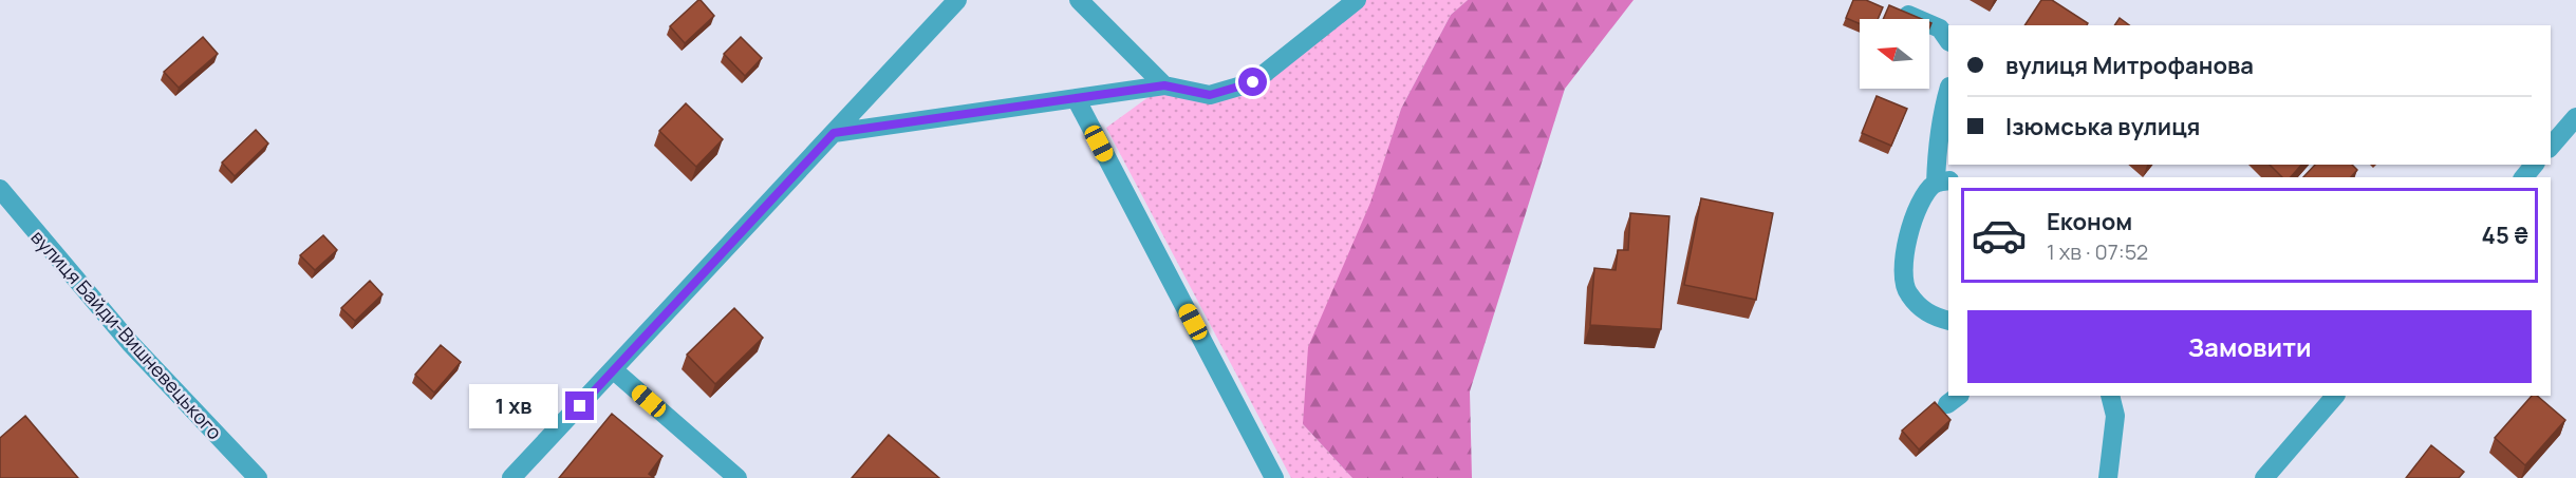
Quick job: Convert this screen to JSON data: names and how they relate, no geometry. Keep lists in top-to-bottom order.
{
  "streets": {
    "street": ["вулиця Байди-Вишневецького"]
  },
  "north": "left",
  "page": {
    "banner": ["вулиця Митрофанова", "Ізюмська вулиця"],
    "list": [
      {
        "name": "Економ",
        "note": "1 хв · 07:52",
        "value": "45 ₴"
      }
    ],
    "buttons": "Замовити",
    "bubble": "1 хв"
  }
}
